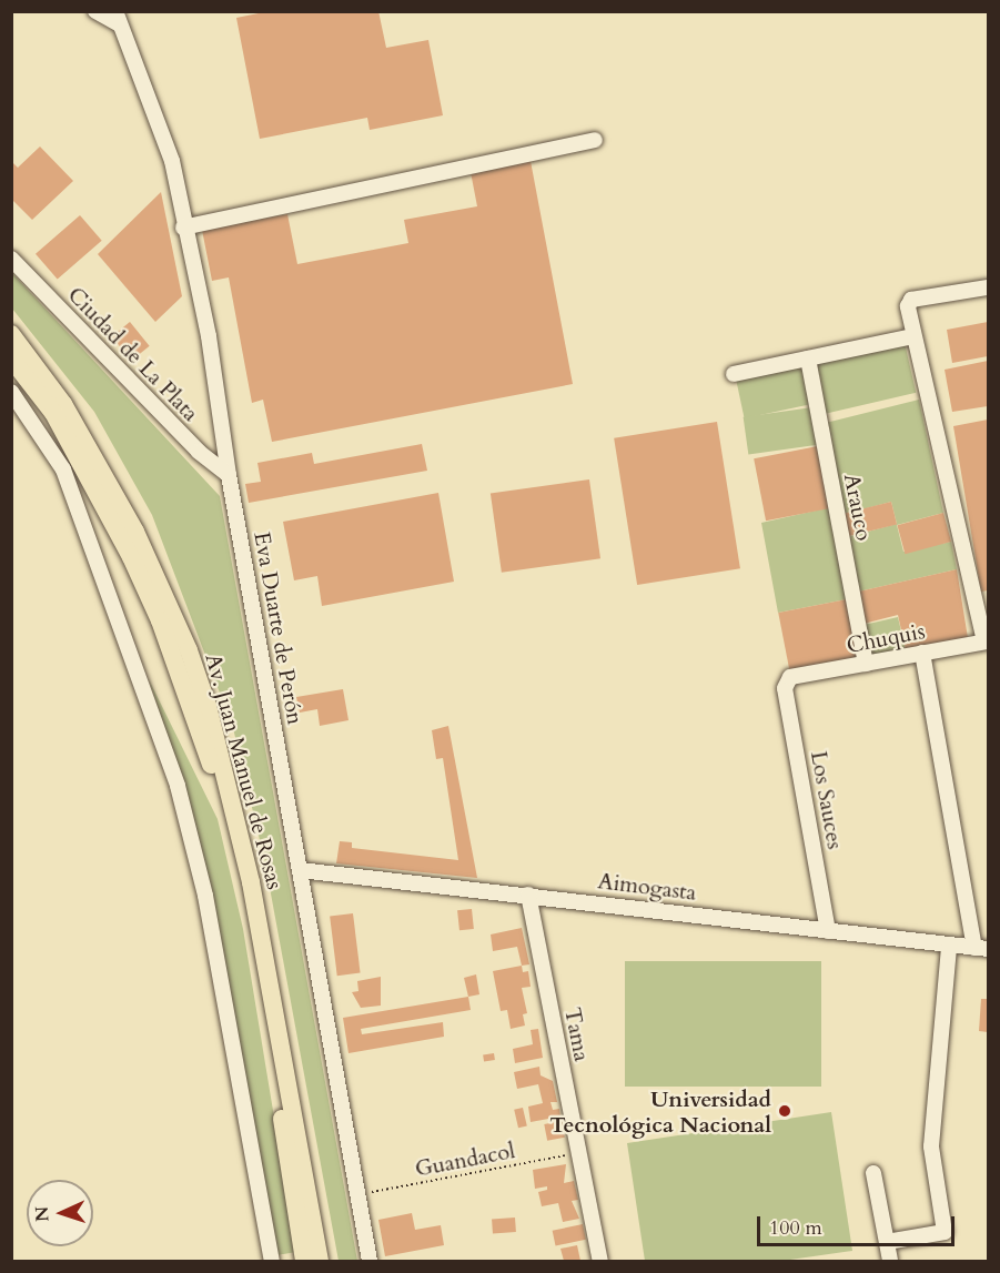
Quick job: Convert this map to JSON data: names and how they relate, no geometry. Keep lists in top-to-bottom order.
{
  "streets": {
    "main road": ["Av. Juan Manuel de Rosas"],
    "street": [
      "Ciudad de La Plata",
      "Arauco",
      "Eva Duarte de Perón",
      "Chuquis",
      "Los Sauces",
      "Aimogasta",
      "Tama"
    ],
    "path": ["Guandacol"]
  },
  "crossings": [
    ["Ciudad de La Plata", "Eva Duarte de Perón"],
    ["Arauco", "Chuquis"],
    ["Eva Duarte de Perón", "Aimogasta"],
    ["Eva Duarte de Perón", "Guandacol"],
    ["Chuquis", "Los Sauces"],
    ["Los Sauces", "Aimogasta"],
    ["Aimogasta", "Tama"],
    ["Tama", "Guandacol"]
  ],
  "places": ["Universidad Tecnológica Nacional"],
  "scale_bar": "100 m",
  "north": "left"
}
